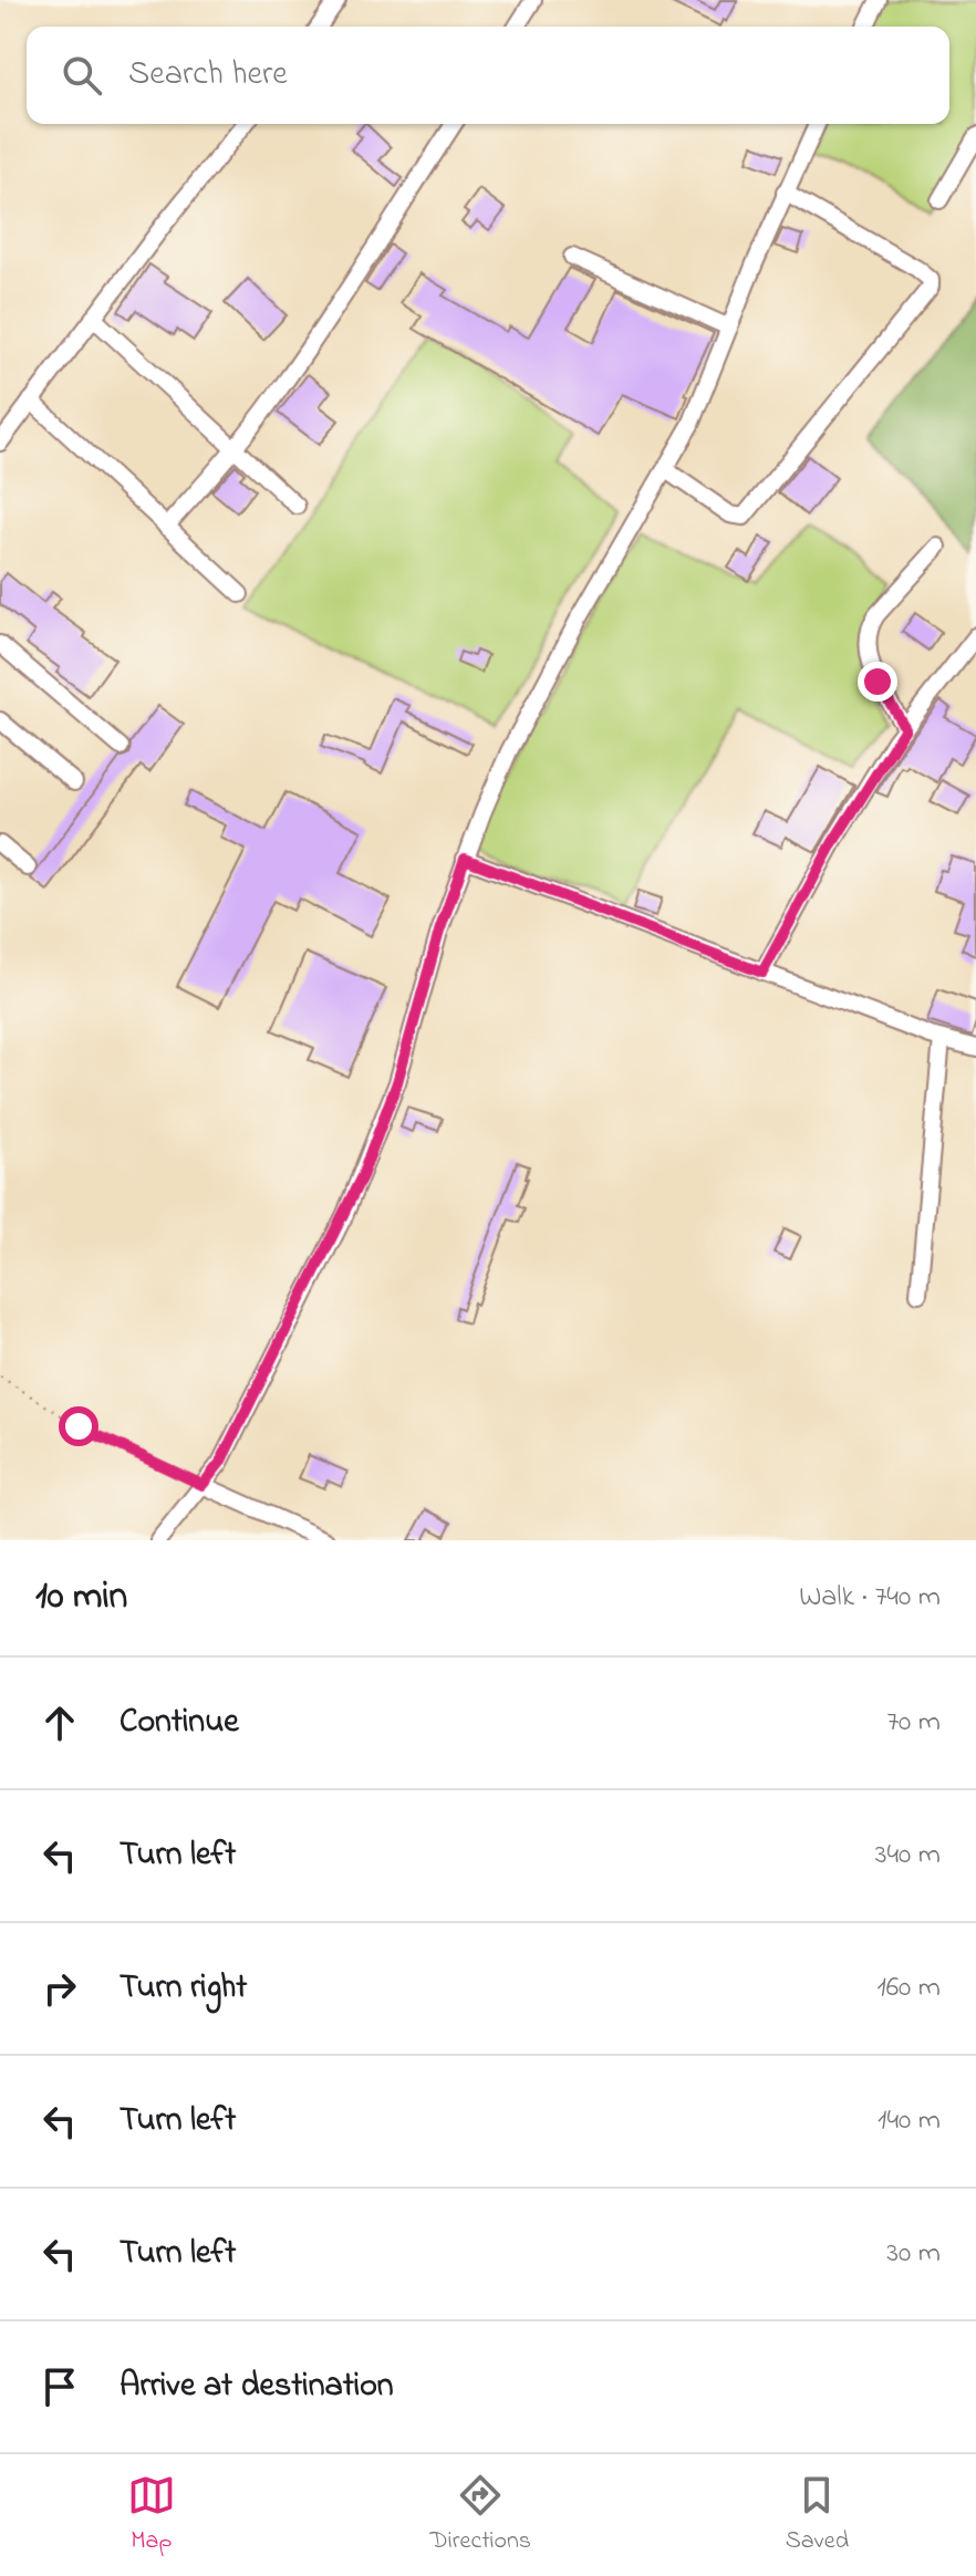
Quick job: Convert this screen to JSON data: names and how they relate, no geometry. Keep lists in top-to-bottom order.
{
  "page": {
    "search": "Search here",
    "heading": ["10 min", "Walk · 740 m"],
    "list": [
      ["Continue", "70 m"],
      ["Turn left", "340 m"],
      ["Turn right", "160 m"],
      ["Turn left", "140 m"],
      ["Turn left", "30 m"],
      "Arrive at destination"
    ],
    "nav": ["Map", "Directions", "Saved"]
  }
}
